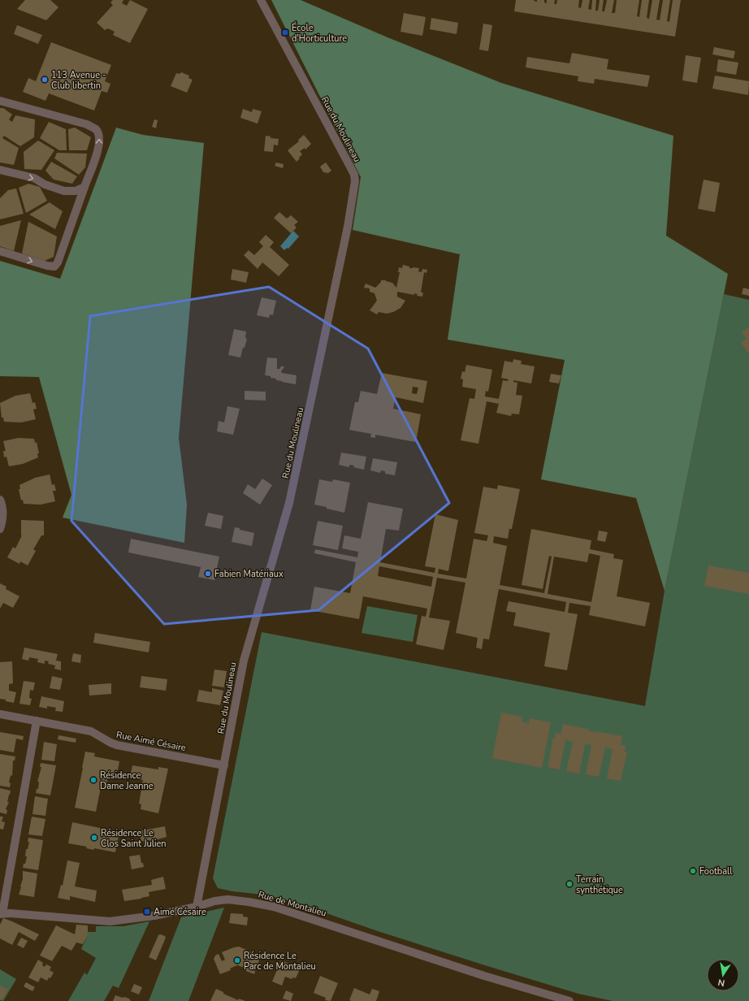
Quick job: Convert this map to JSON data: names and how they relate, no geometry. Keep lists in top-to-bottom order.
{
  "streets": {
    "street": ["Rue du Moulineau", "Rue Aimé Césaire", "Rue de Montalieu"]
  },
  "crossings": [
    ["Rue du Moulineau", "Rue Aimé Césaire"],
    ["Rue du Moulineau", "Rue de Montalieu"]
  ],
  "places": {
    "transit": ["École d'Horticulture", "Aimé Césaire"],
    "other": [
      "113 Avenue - Club libertin",
      "Fabien Matériaux",
      "Résidence Dame Jeanne",
      "Résidence Le Clos Saint Julien",
      "Football",
      "Terrain synthétique",
      "Résidence Le Parc de Montalieu"
    ]
  },
  "north": "bottom"
}
